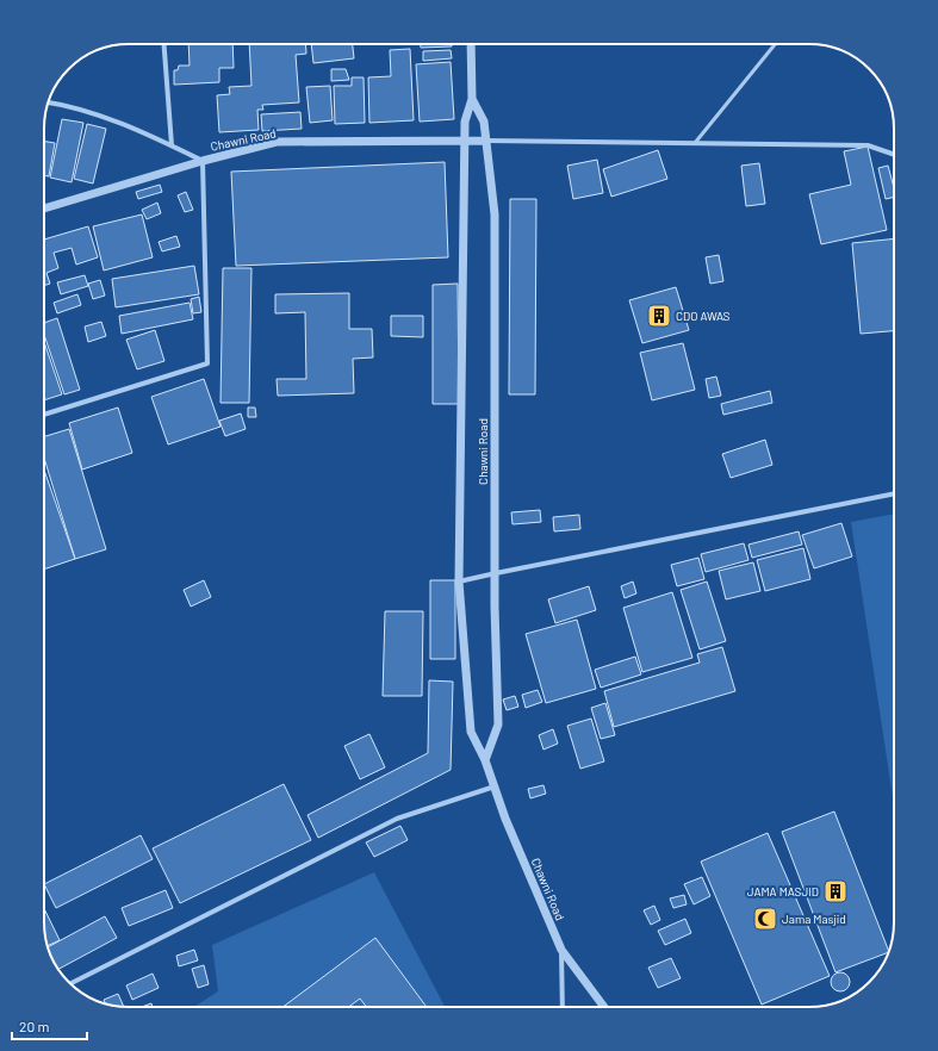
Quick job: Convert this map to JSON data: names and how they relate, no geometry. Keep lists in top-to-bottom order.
{
  "streets": {
    "street": ["Chawni Road"]
  },
  "places": {
    "building": ["CDO AWAS", "JAMA MASJID"],
    "mosque": ["Jama Masjid"]
  },
  "scale_bar": "20 m"
}
